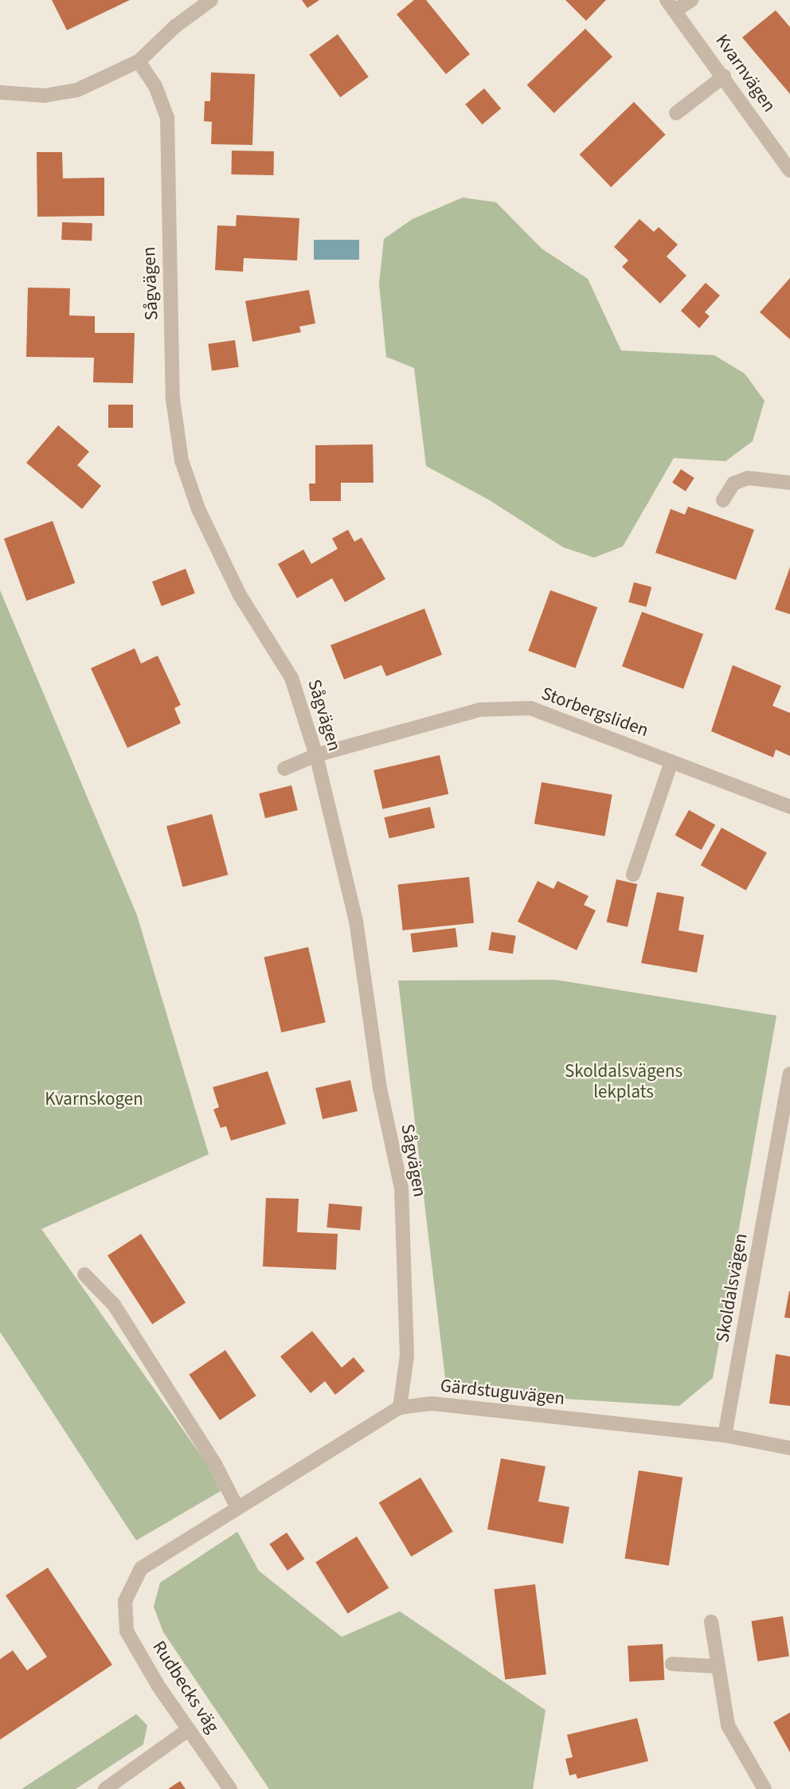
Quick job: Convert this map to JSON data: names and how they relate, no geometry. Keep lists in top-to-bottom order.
{
  "streets": {
    "street": [
      "Kvarnvägen",
      "Sågvägen",
      "Storbergsliden",
      "Skoldalsvägen",
      "Gärdstuguvägen",
      "Rudbecks väg"
    ]
  },
  "crossings": [
    ["Sågvägen", "Storbergsliden"],
    ["Sågvägen", "Gärdstuguvägen"],
    ["Skoldalsvägen", "Gärdstuguvägen"],
    ["Gärdstuguvägen", "Rudbecks väg"]
  ],
  "parks": ["Skoldalsvägens lekplats", "Kvarnskogen"]
}
